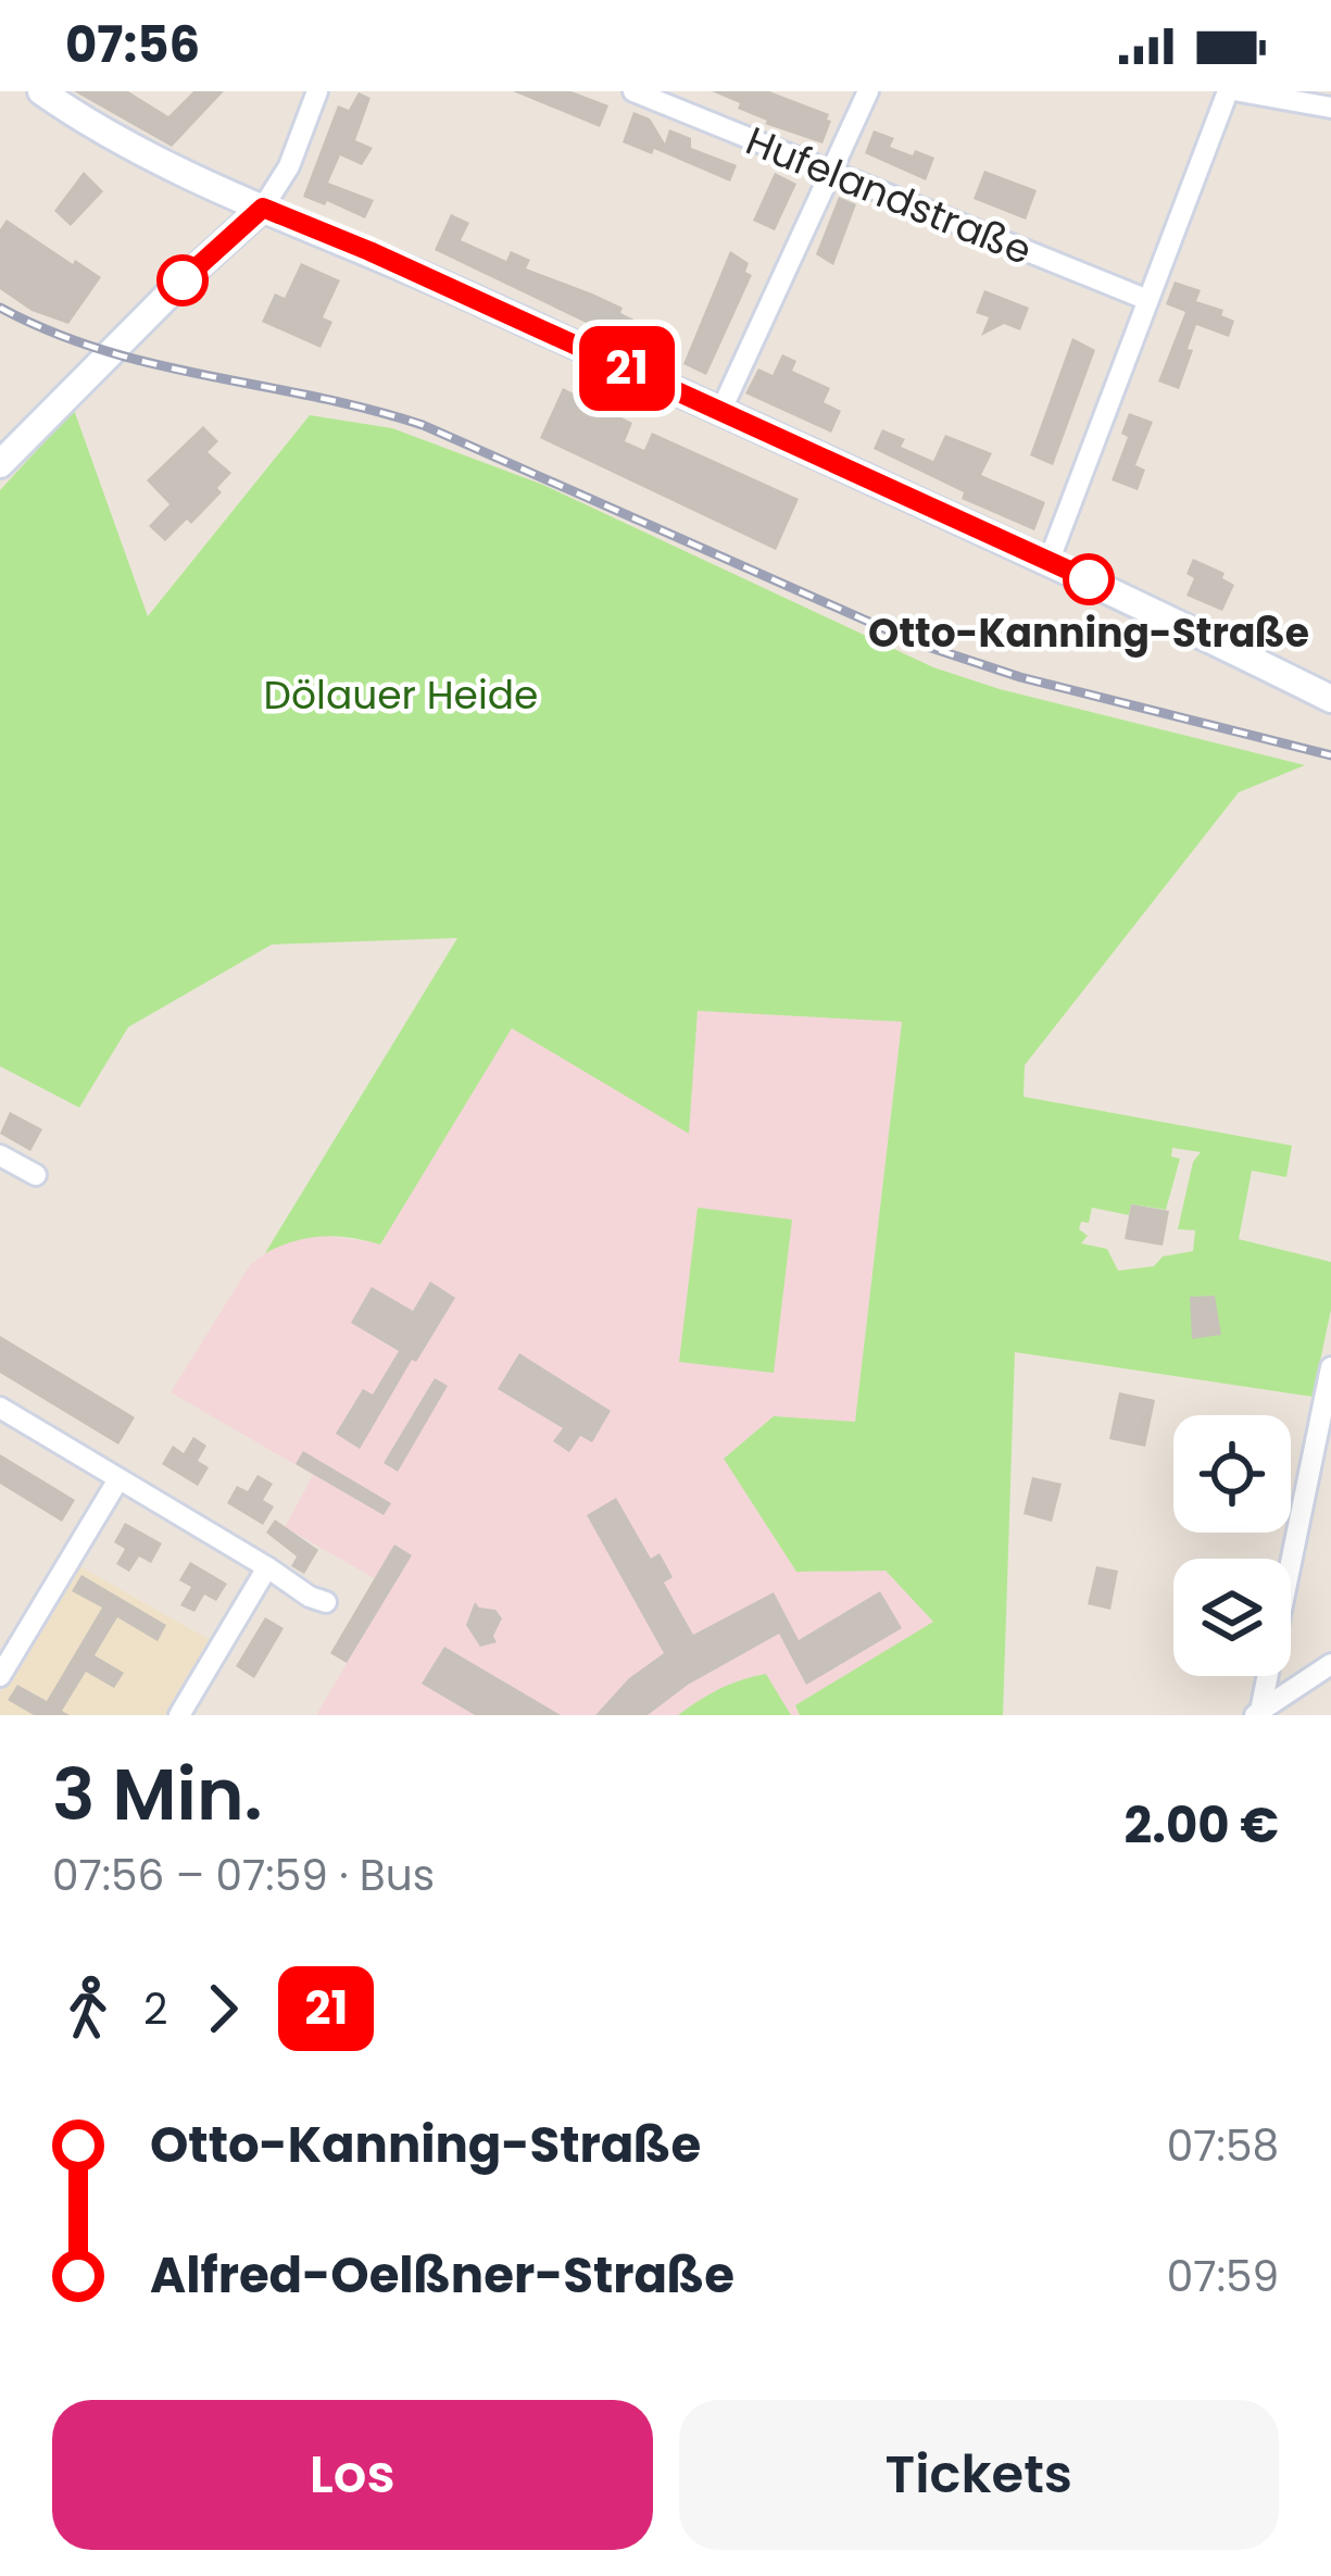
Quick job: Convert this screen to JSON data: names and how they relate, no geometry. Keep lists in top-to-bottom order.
{
  "streets": {
    "street": ["Hufelandstraße"]
  },
  "parks": ["Dölauer Heide"],
  "places": ["Otto-Kanning-Straße"],
  "lines": ["bus line 21"],
  "page": {
    "status": "07:56",
    "on_map": "21",
    "heading": ["3 Min.", "07:56 – 07:59 · Bus", "2.00 €"],
    "legs": ["2", "21"],
    "list": [
      {
        "name": "Otto-Kanning-Straße",
        "value": "07:58"
      },
      {
        "name": "Alfred-Oelßner-Straße",
        "value": "07:59"
      }
    ],
    "buttons": ["Los", "Tickets"]
  }
}
